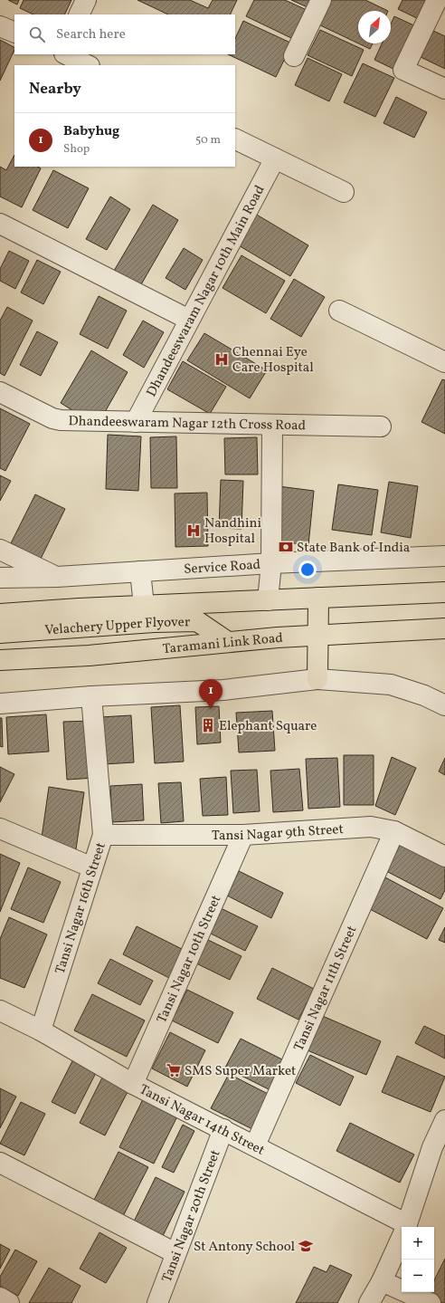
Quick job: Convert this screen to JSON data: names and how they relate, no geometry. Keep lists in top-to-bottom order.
{
  "streets": {
    "main road": ["Velachery Upper Flyover", "Taramani Link Road"],
    "street": [
      "Dhandeeswaram Nagar 10th Main Road",
      "Dhandeeswaram Nagar 12th Cross Road",
      "Service Road",
      "Tansi Nagar 9th Street",
      "Tansi Nagar 16th Street",
      "Tansi Nagar 10th Street",
      "Tansi Nagar 11th Street",
      "Tansi Nagar 14th Street",
      "Tansi Nagar 20th Street"
    ]
  },
  "crossings": [
    ["Dhandeeswaram Nagar 10th Main Road", "Dhandeeswaram Nagar 12th Cross Road"],
    ["Velachery Upper Flyover", "Taramani Link Road"],
    ["Tansi Nagar 9th Street", "Tansi Nagar 16th Street"],
    ["Tansi Nagar 9th Street", "Tansi Nagar 10th Street"],
    ["Tansi Nagar 9th Street", "Tansi Nagar 11th Street"],
    ["Tansi Nagar 16th Street", "Tansi Nagar 14th Street"],
    ["Tansi Nagar 10th Street", "Tansi Nagar 14th Street"],
    ["Tansi Nagar 11th Street", "Tansi Nagar 14th Street"],
    ["Tansi Nagar 14th Street", "Tansi Nagar 20th Street"]
  ],
  "places": {
    "hospital": ["Chennai Eye Care Hospital", "Nandhini Hospital"],
    "bank": ["State Bank of India"],
    "building": ["Elephant Square"],
    "supermarket": ["SMS Super Market"],
    "school or university": ["St Antony School"]
  },
  "north": "top right",
  "page": {
    "search": "Search here",
    "heading": "Nearby",
    "list": [
      {
        "mark": "1",
        "name": "Babyhug",
        "note": "Shop",
        "value": "50 m"
      }
    ],
    "pins": "1",
    "map_buttons": ["+", "−"]
  }
}
